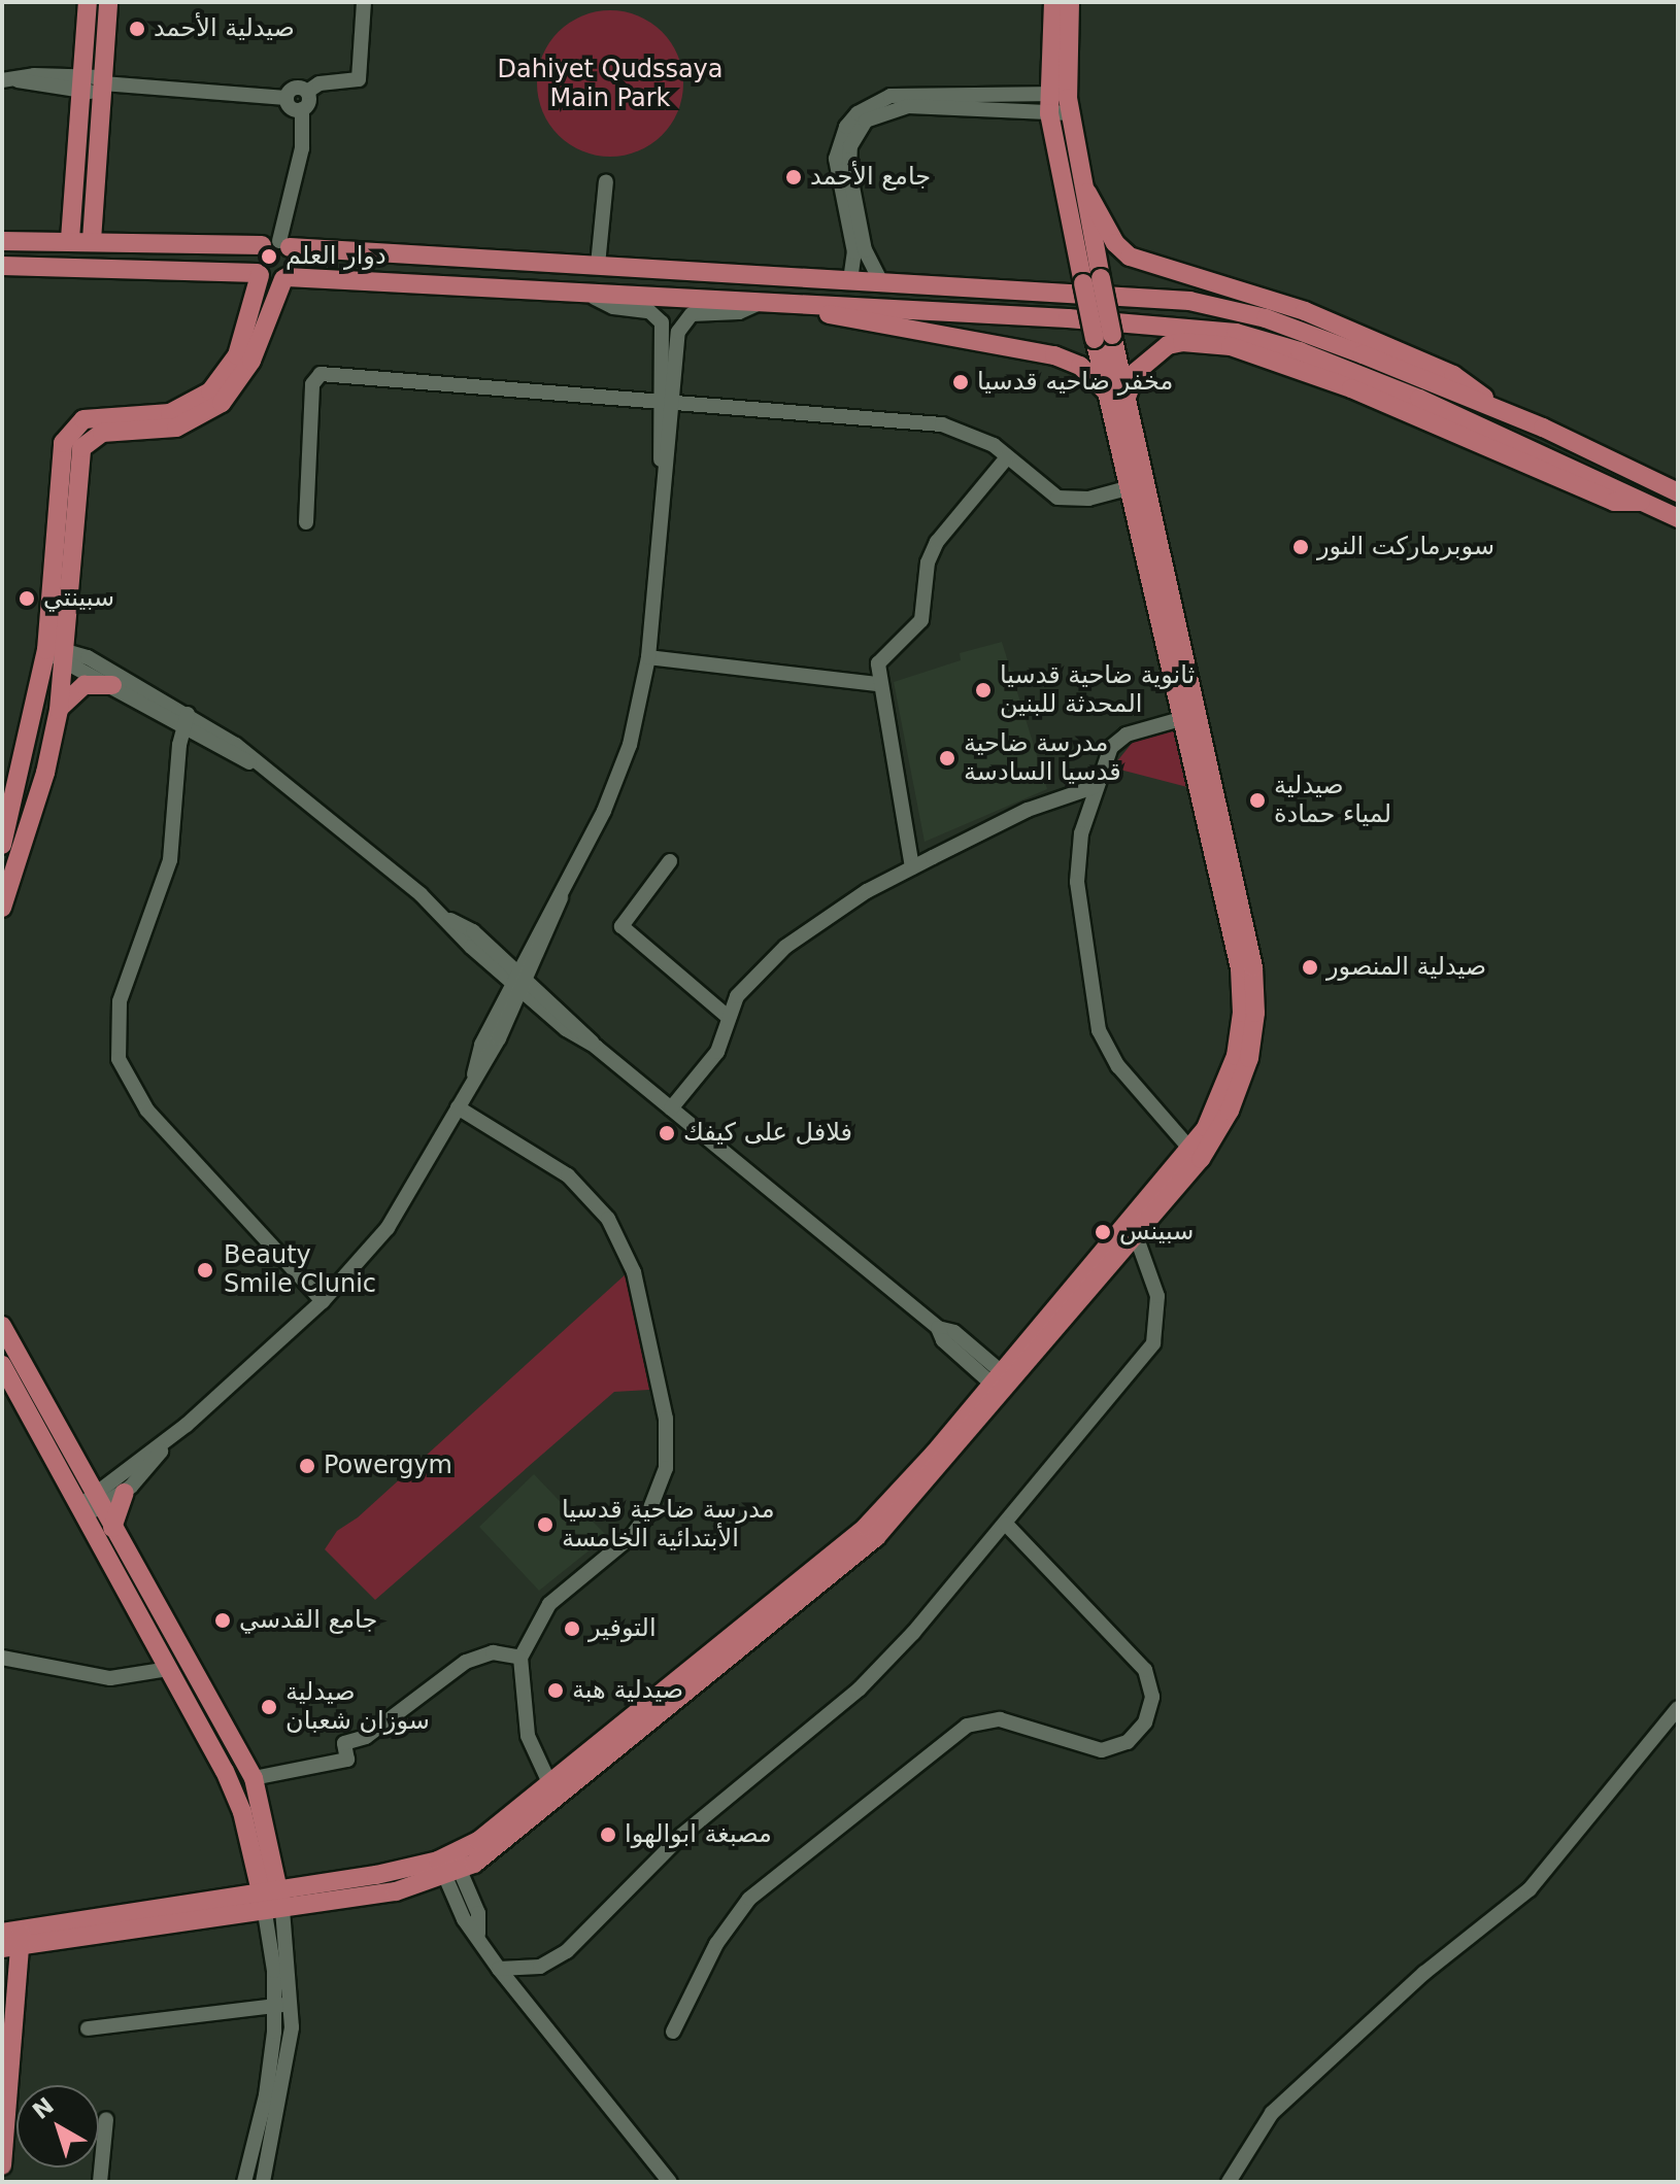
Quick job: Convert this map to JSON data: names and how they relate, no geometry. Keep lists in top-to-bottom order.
{
  "parks": ["Dahiyet Qudssaya Main Park"],
  "places": [
    "صيدلية الأحمد",
    "جامع الأحمد",
    "دوار العلم",
    "مخفر ضاحيه قدسيا",
    "سوبرماركت النور",
    "سبينتي",
    "ثانوية ضاحية قدسيا المحدثة للبنين",
    "مدرسة ضاحية قدسيا السادسة",
    "صيدلية لمياء حمادة",
    "صيدلية المنصور",
    "فلافل على كيفك",
    "سبينس",
    "Beauty Smile Clunic",
    "Powergym",
    "مدرسة ضاحية قدسيا الأبتدائية الخامسة",
    "جامع القدسي",
    "التوفير",
    "صيدلية هبة",
    "صيدلية سوزان شعبان",
    "مصبغة ابوالهوا"
  ],
  "north": "top left"
}
